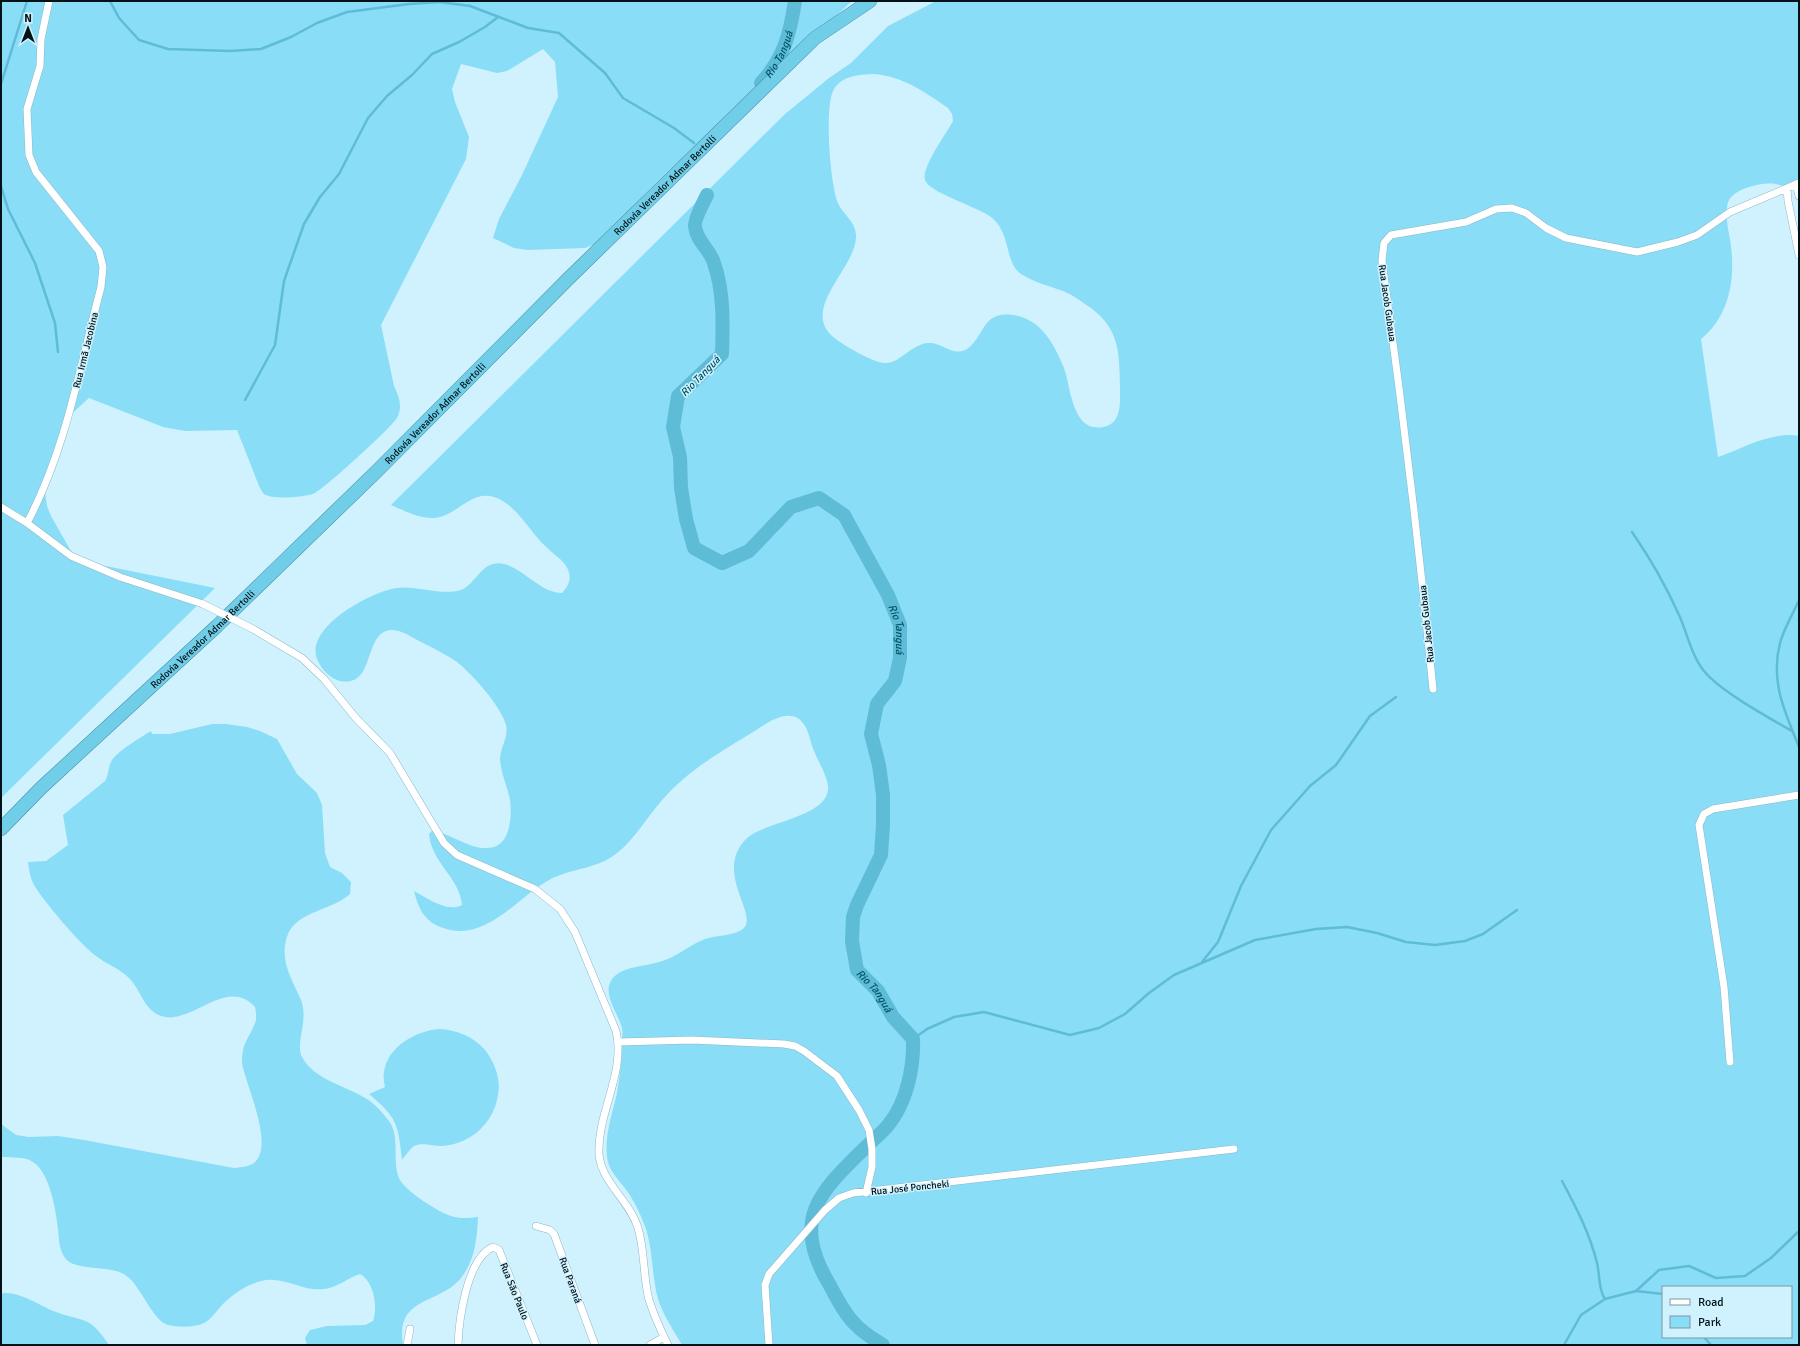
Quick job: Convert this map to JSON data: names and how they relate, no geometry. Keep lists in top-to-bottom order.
{
  "streets": {
    "highway": ["Rodovia Vereador Admar Bertolli"],
    "street": [
      "Rua Jacob Gubaua",
      "Rua Irmã Jacobina",
      "Rua José Poncheki",
      "Rua Paraná",
      "Rua São Paulo"
    ]
  },
  "water": ["Rio Tanguá"],
  "legend": ["Road", "Park"],
  "north": "top"
}
